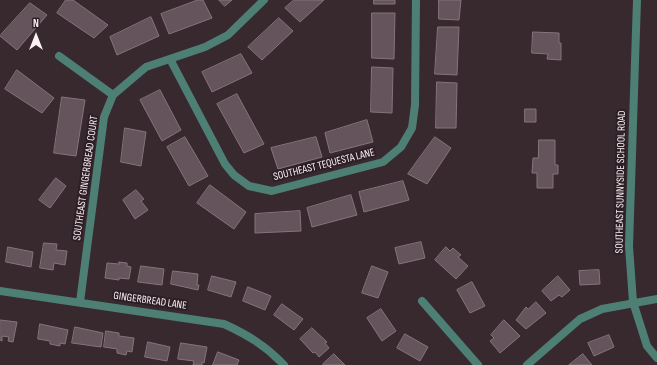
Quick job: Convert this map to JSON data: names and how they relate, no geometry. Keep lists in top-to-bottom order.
{
  "streets": {
    "street": [
      "SOUTHEAST TEQUESTA LANE",
      "SOUTHEAST GINGERBREAD COURT",
      "SOUTHEAST SUNNYSIDE SCHOOL ROAD",
      "GINGERBREAD LANE"
    ]
  },
  "crossings": [
    ["SOUTHEAST TEQUESTA LANE", "SOUTHEAST GINGERBREAD COURT"],
    ["SOUTHEAST GINGERBREAD COURT", "GINGERBREAD LANE"]
  ],
  "north": "top"
}
